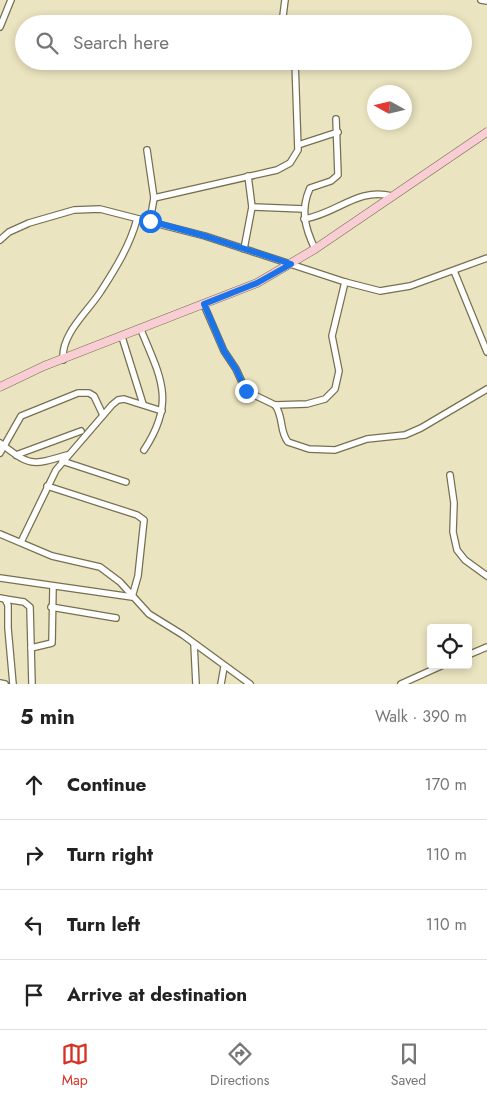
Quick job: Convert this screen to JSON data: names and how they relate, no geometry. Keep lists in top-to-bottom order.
{
  "north": "left",
  "page": {
    "search": "Search here",
    "heading": ["5 min", "Walk · 390 m"],
    "list": [
      ["Continue", "170 m"],
      ["Turn right", "110 m"],
      ["Turn left", "110 m"],
      "Arrive at destination"
    ],
    "nav": ["Map", "Directions", "Saved"]
  }
}
